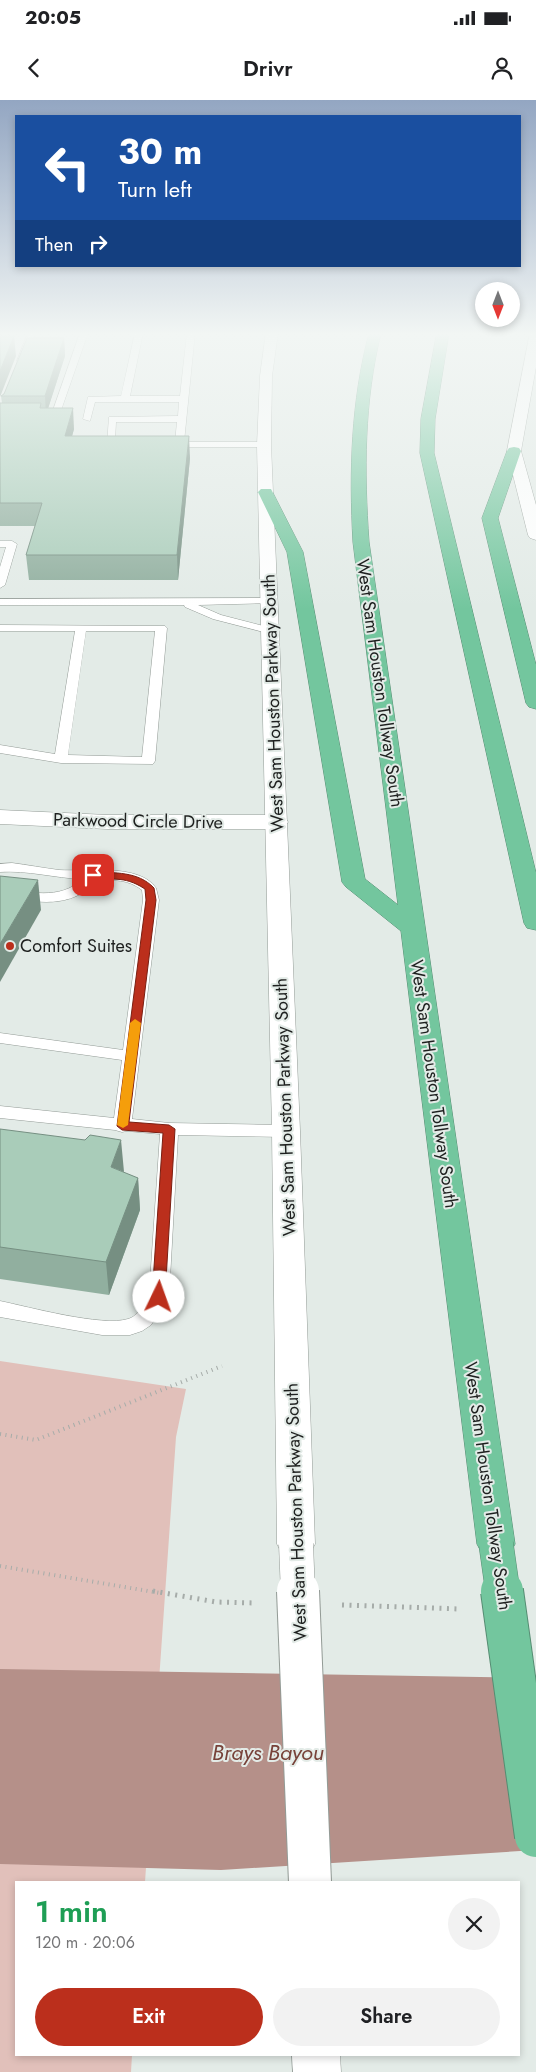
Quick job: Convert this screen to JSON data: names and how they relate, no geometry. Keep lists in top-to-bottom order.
{
  "streets": {
    "highway": ["West Sam Houston Tollway South"],
    "main road": ["West Sam Houston Parkway South", "Parkwood Circle Drive"]
  },
  "crossings": [
    ["West Sam Houston Parkway South", "Parkwood Circle Drive"]
  ],
  "water": ["Brays Bayou"],
  "places": ["Comfort Suites"],
  "north": "bottom",
  "page": {
    "status": "20:05",
    "header": "Drivr",
    "turn": ["30 m", "Turn left"],
    "then": "Then",
    "heading": ["1 min", "120 m · 20:06"],
    "buttons": ["Exit", "Share"]
  }
}
